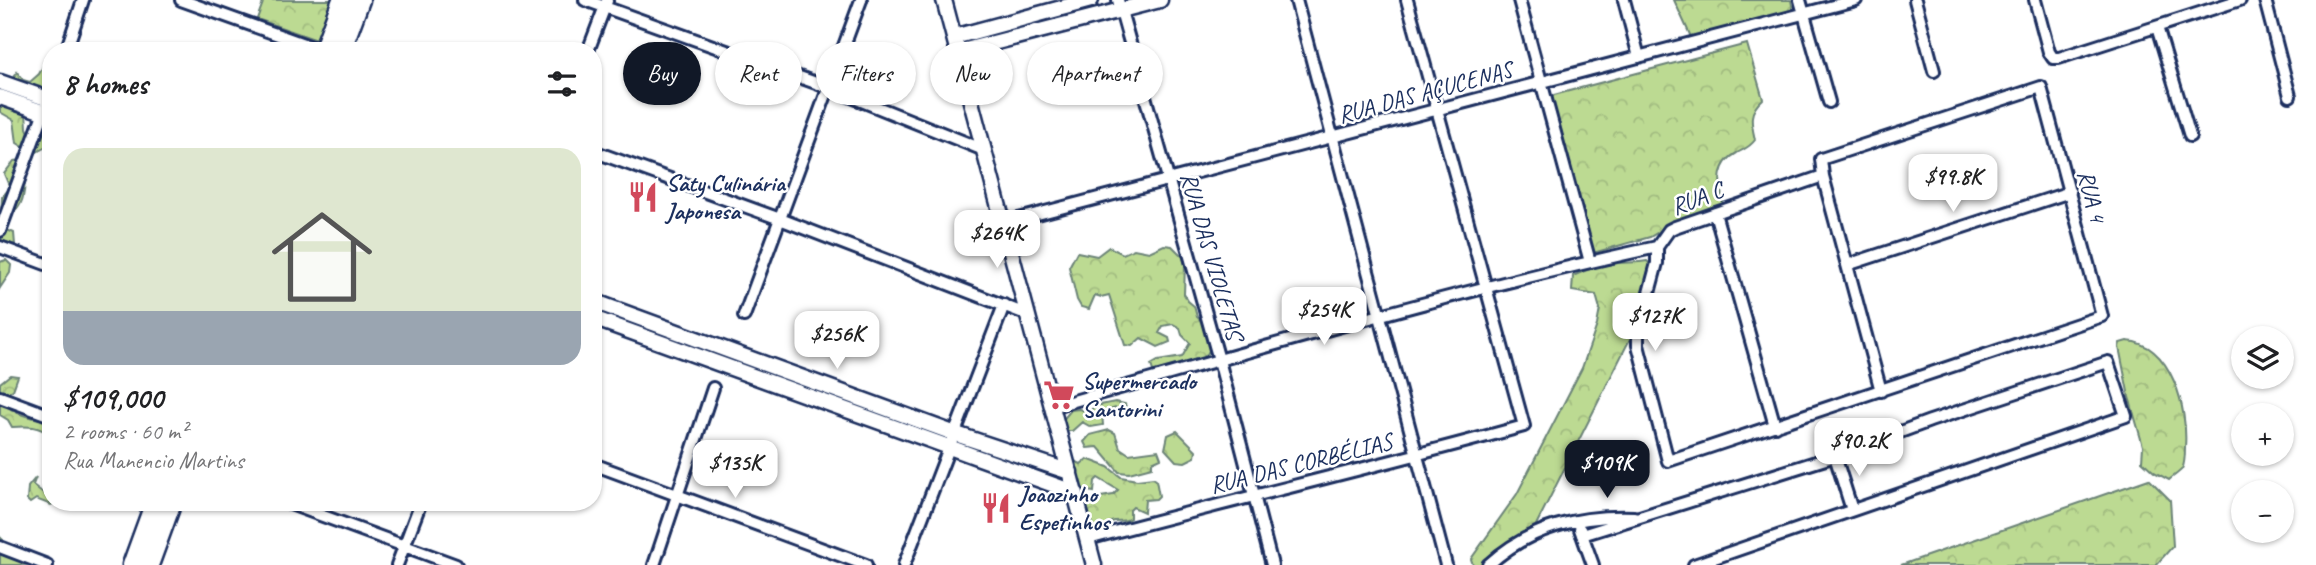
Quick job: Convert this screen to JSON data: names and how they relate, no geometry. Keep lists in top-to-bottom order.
{
  "streets": {
    "street": [
      "RUA DAS AÇUCENAS",
      "RUA 4",
      "RUA C",
      "RUA DAS VIOLETAS",
      "RUA DAS CORBÉLIAS"
    ]
  },
  "crossings": [
    ["RUA DAS AÇUCENAS", "RUA DAS VIOLETAS"],
    ["RUA 4", "RUA C"],
    ["RUA C", "RUA DAS VIOLETAS"],
    ["RUA C", "RUA DAS CORBÉLIAS"],
    ["RUA DAS VIOLETAS", "RUA DAS CORBÉLIAS"]
  ],
  "places": {
    "restaurant": ["Saty Culinária Japonesa", "Joaozinho Espetinhos"],
    "supermarket": ["Supermercado Santorini"]
  },
  "page": {
    "chip": [
      "Buy",
      "Rent",
      "Filters",
      "New",
      "Apartment"
    ],
    "heading": "8 homes",
    "list": [
      {
        "name": "$109,000",
        "note": "2 rooms · 60 m² · Rua Manencio Martins"
      }
    ],
    "price": [
      "$99.8K",
      "$264K",
      "$254K",
      "$127K",
      "$256K",
      "$90.2K",
      "$135K",
      "$109K"
    ],
    "map_buttons": ["+", "−"]
  }
}
